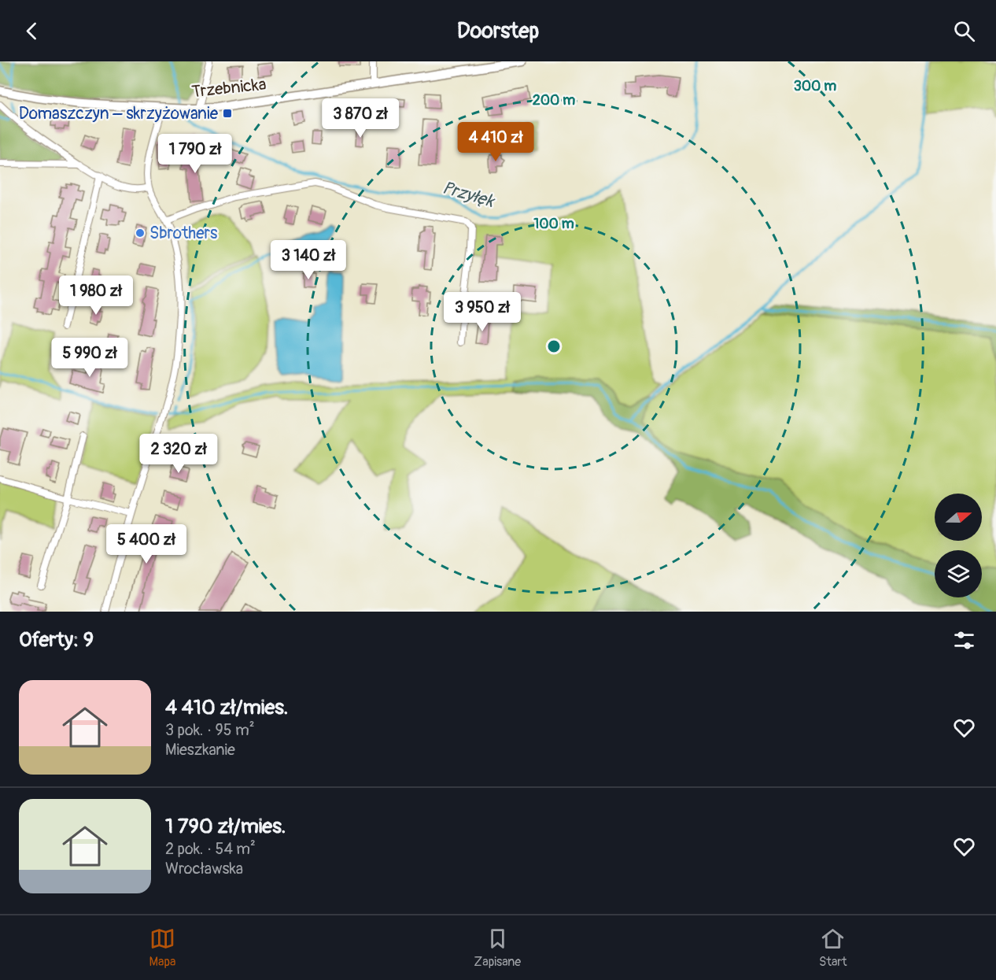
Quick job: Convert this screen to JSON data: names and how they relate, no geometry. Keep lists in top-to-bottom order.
{
  "streets": {
    "street": ["Trzebnicka"]
  },
  "water": ["Przyłęk"],
  "places": {
    "transit": ["Domaszczyn – skrzyżowanie"],
    "other": ["Sbrothers"]
  },
  "north": "right",
  "page": {
    "header": "Doorstep",
    "price": [
      "3 870 zł",
      "4 410 zł",
      "1 790 zł",
      "3 140 zł",
      "1 980 zł",
      "3 950 zł",
      "5 990 zł",
      "2 320 zł",
      "5 400 zł"
    ],
    "heading": "Oferty: 9",
    "list": [
      {
        "name": "4 410 zł/mies.",
        "note": "3 pok. · 95 m² · Mieszkanie"
      },
      {
        "name": "1 790 zł/mies.",
        "note": "2 pok. · 54 m² · Wrocławska"
      }
    ],
    "tabs": ["Mapa", "Zapisane", "Start"]
  },
  "rings": ["300 m", "200 m", "100 m"]
}
